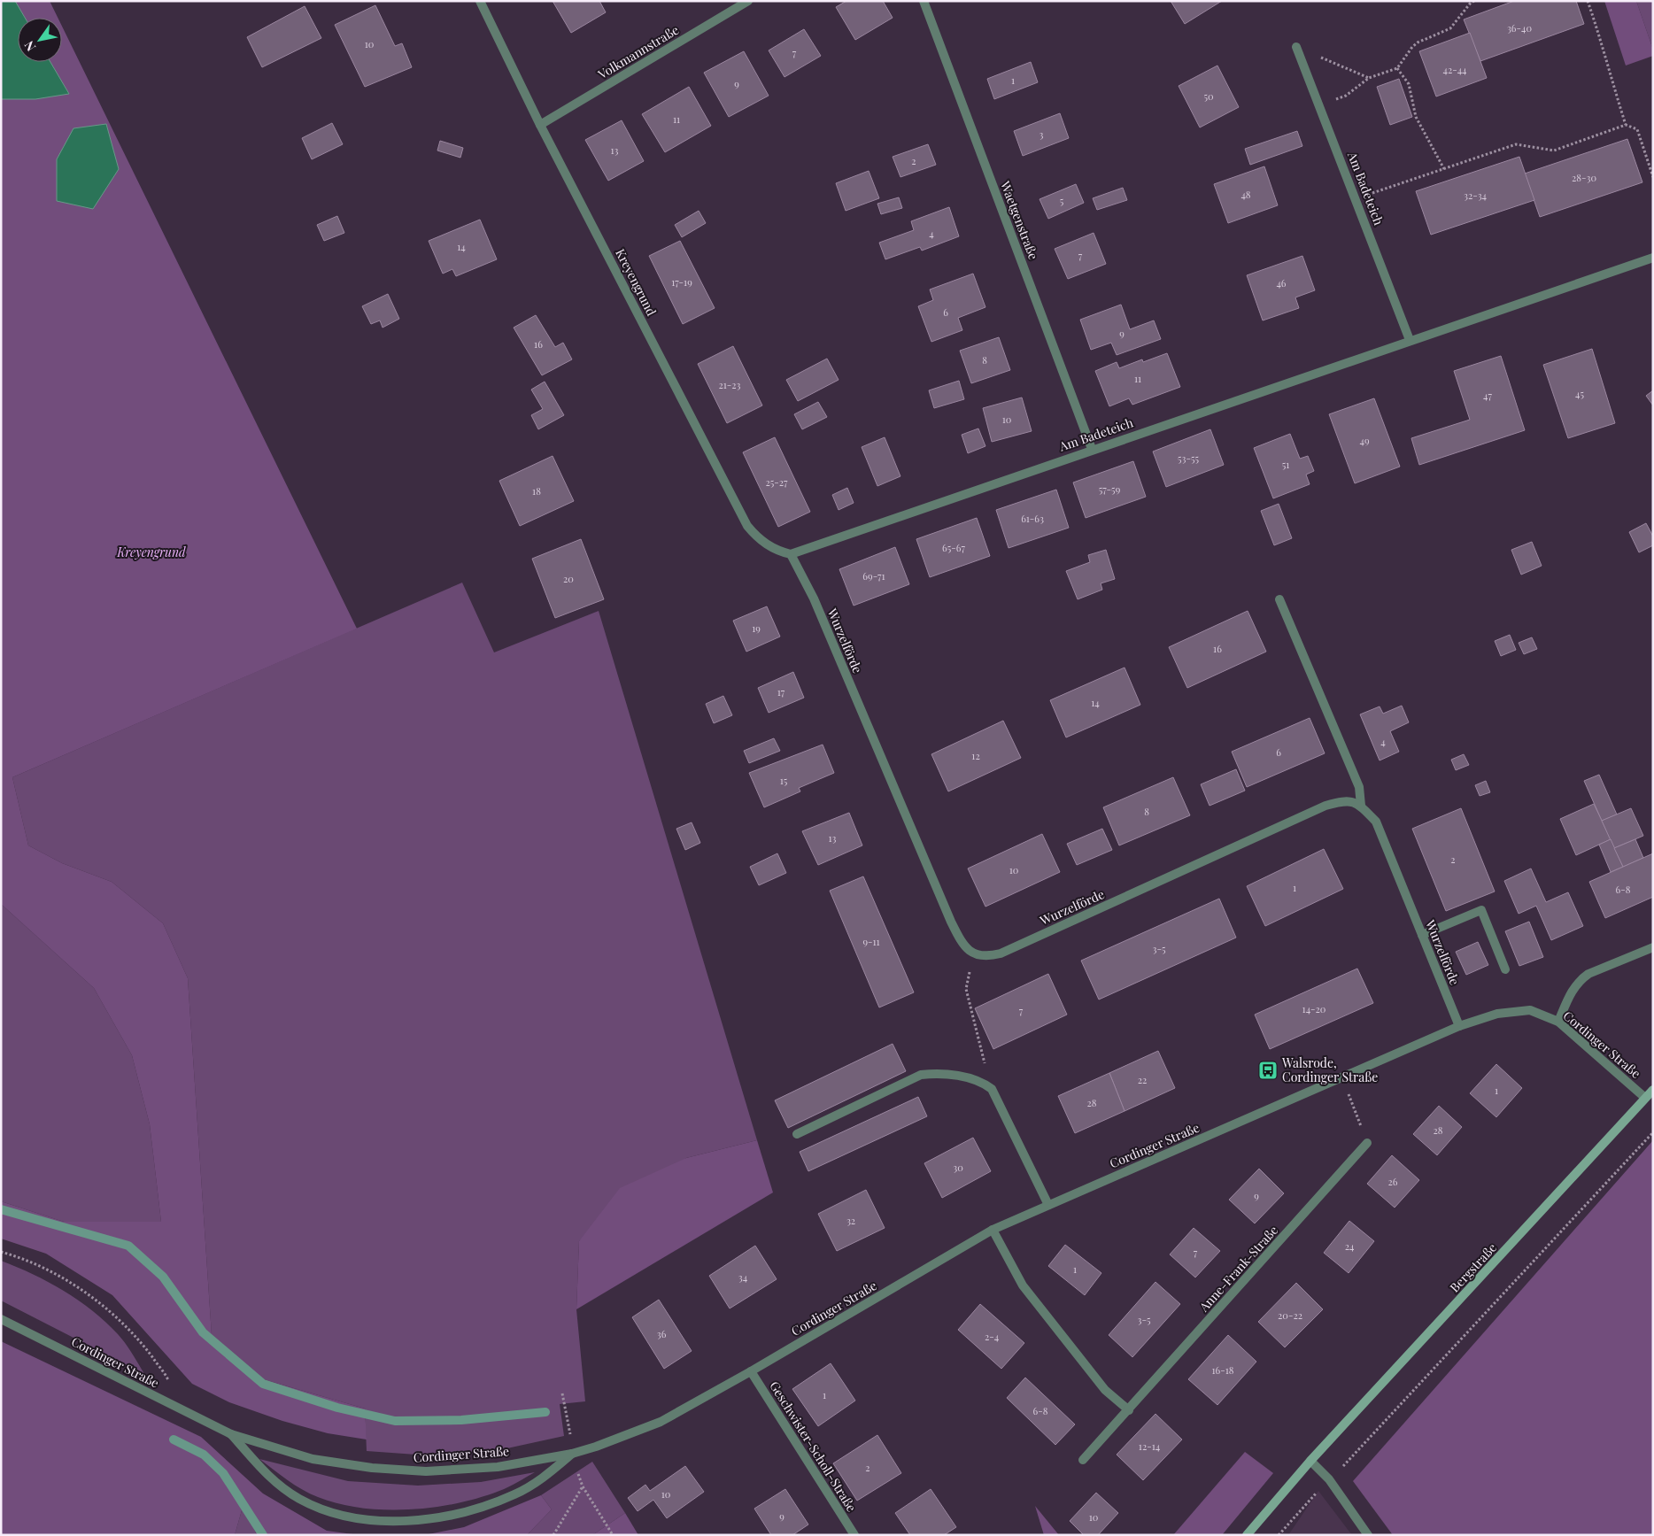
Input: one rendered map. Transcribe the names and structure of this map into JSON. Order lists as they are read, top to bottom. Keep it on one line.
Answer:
{"streets":{"main road":["Bergstraße"],"street":["Volkmannstraße","Am Badeteich","Waetgenstraße","Kreyengrund","Wurzelförde","Cordinger Straße","Anne-Frank-Straße","Geschwister-Scholl-Straße"]},"crossings":[["Volkmannstraße","Kreyengrund"],["Am Badeteich","Waetgenstraße"],["Am Badeteich","Kreyengrund"],["Am Badeteich","Wurzelförde"],["Kreyengrund","Wurzelförde"],["Wurzelförde","Cordinger Straße"],["Cordinger Straße","Bergstraße"],["Cordinger Straße","Geschwister-Scholl-Straße"]],"parks":["Kreyengrund"],"places":{"bus stop":["Walsrode, Cordinger Straße"]},"house_numbers":["36-40","10","7","42-44","1","9","50","11","3","13","2","28-30","48","32-34","5","4","14","7","17-19","46","6","9","16","8","11","21-23","45","47","10","49","53-55","51","25-27","57-59","18","61-63","65-67","69-71","20","19","16","17","14","4","6","12","15","8","13","2","10","1","6-8","9-11","3-5","14-20","7","22","1","28","28","30","26","9","32","24","7","1","34","20-22","3-5","36","2-4","16-18","1","6-8","12-14","2","10","9","10"],"north":"bottom left"}
